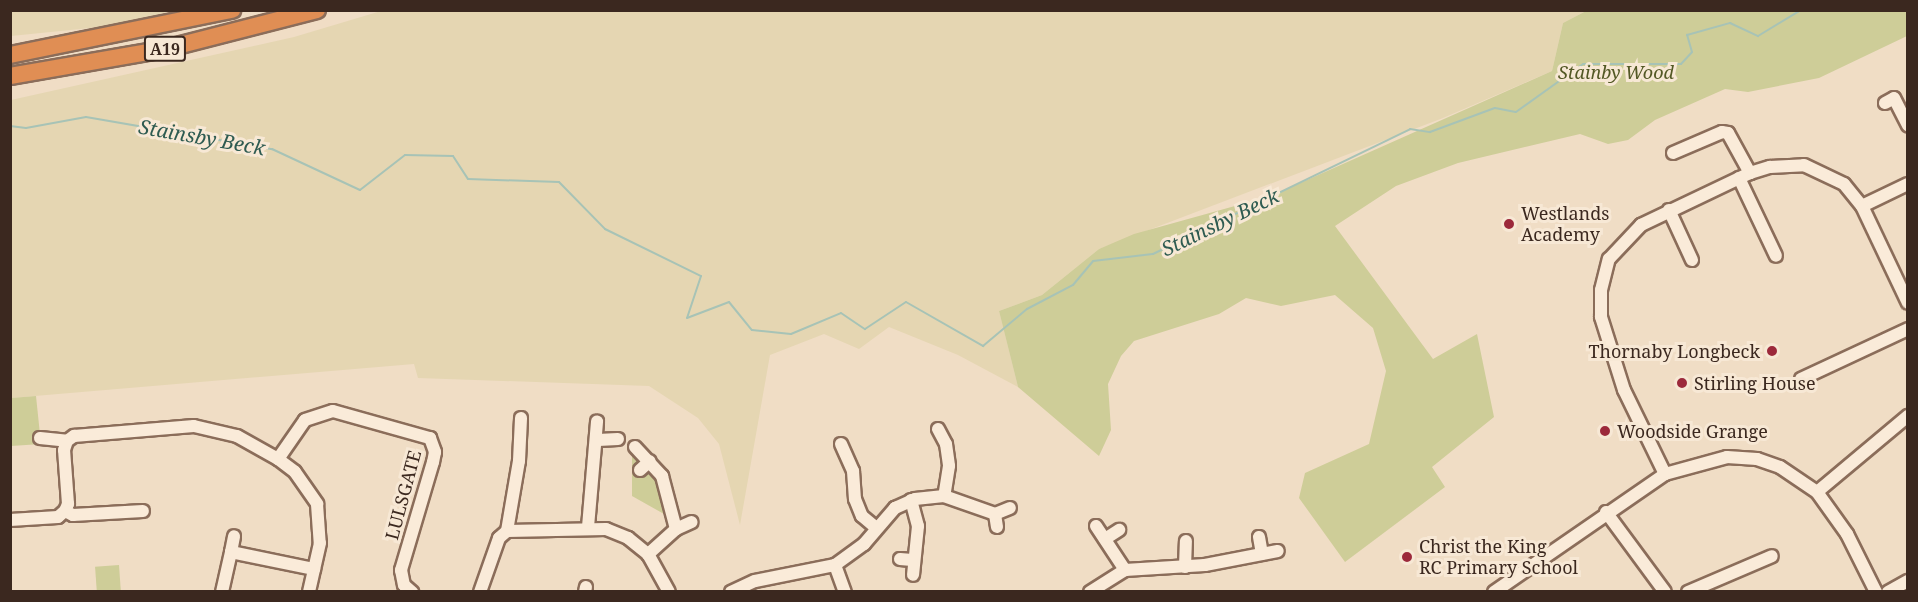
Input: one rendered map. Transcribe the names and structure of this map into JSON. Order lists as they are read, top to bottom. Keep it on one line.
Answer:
{"streets":{"highway":["A19"],"street":["LULSGATE"]},"water":["Stainsby Beck"],"parks":["Stainby Wood"],"places":["Westlands Academy","Thornaby Longbeck","Stirling House","Woodside Grange","Christ the King RC Primary School"]}
